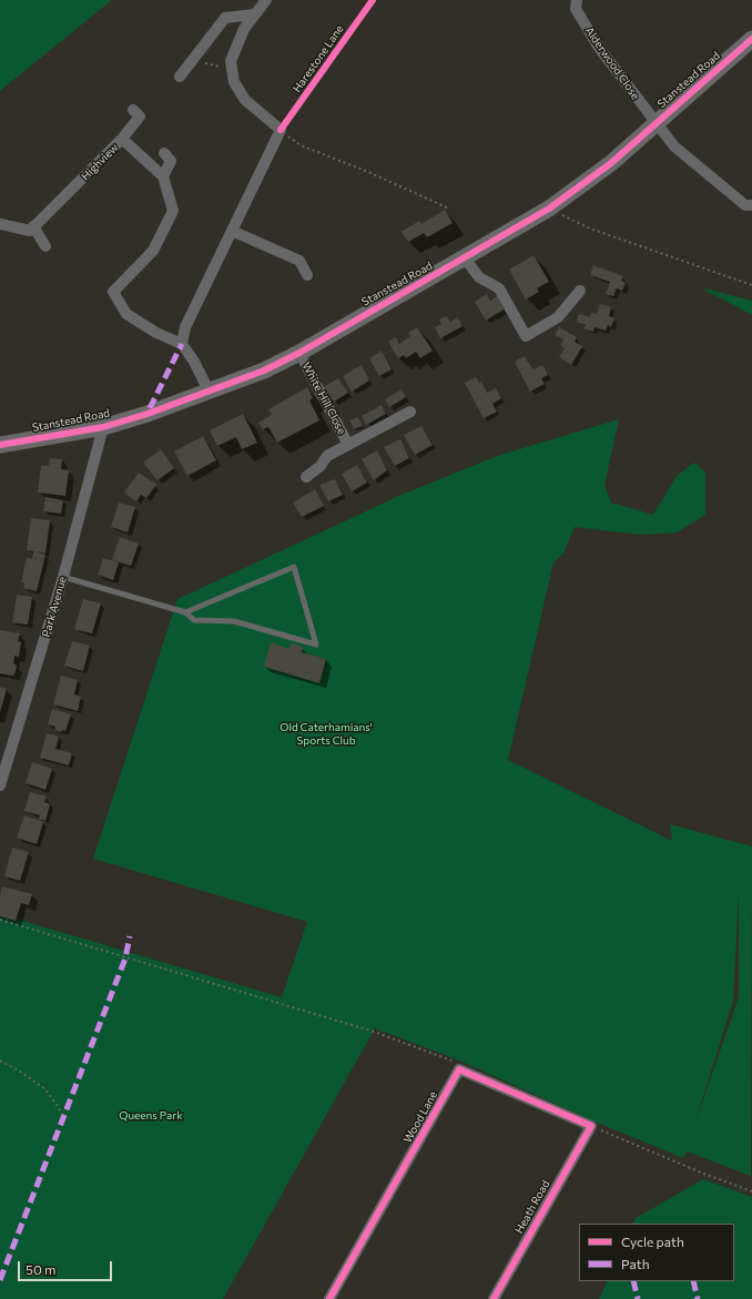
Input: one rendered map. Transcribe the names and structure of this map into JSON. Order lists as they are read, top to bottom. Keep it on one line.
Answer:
{"streets":{"street":["Harestone Lane","Alderwood Close","Stanstead Road","Highview","White Hill Close","Park Avenue","Wood Lane","Heath Road"]},"crossings":[["Alderwood Close","Stanstead Road"],["Stanstead Road","White Hill Close"],["Stanstead Road","Park Avenue"]],"parks":["Old Caterhamians' Sports Club","Queens Park"],"legend":["Cycle path","Path"],"scale_bar":"50 m"}
